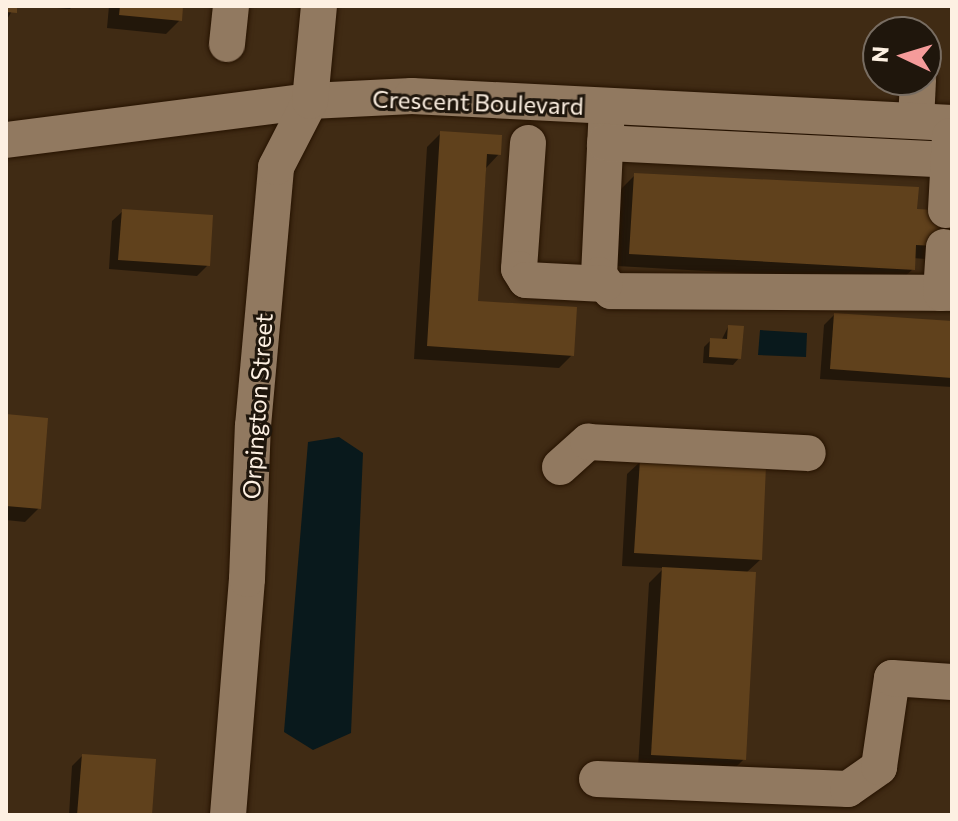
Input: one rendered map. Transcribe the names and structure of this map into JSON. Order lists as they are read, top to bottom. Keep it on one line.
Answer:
{"streets":{"street":["Crescent Boulevard","Orpington Street"]},"crossings":[["Crescent Boulevard","Orpington Street"]],"north":"left"}
